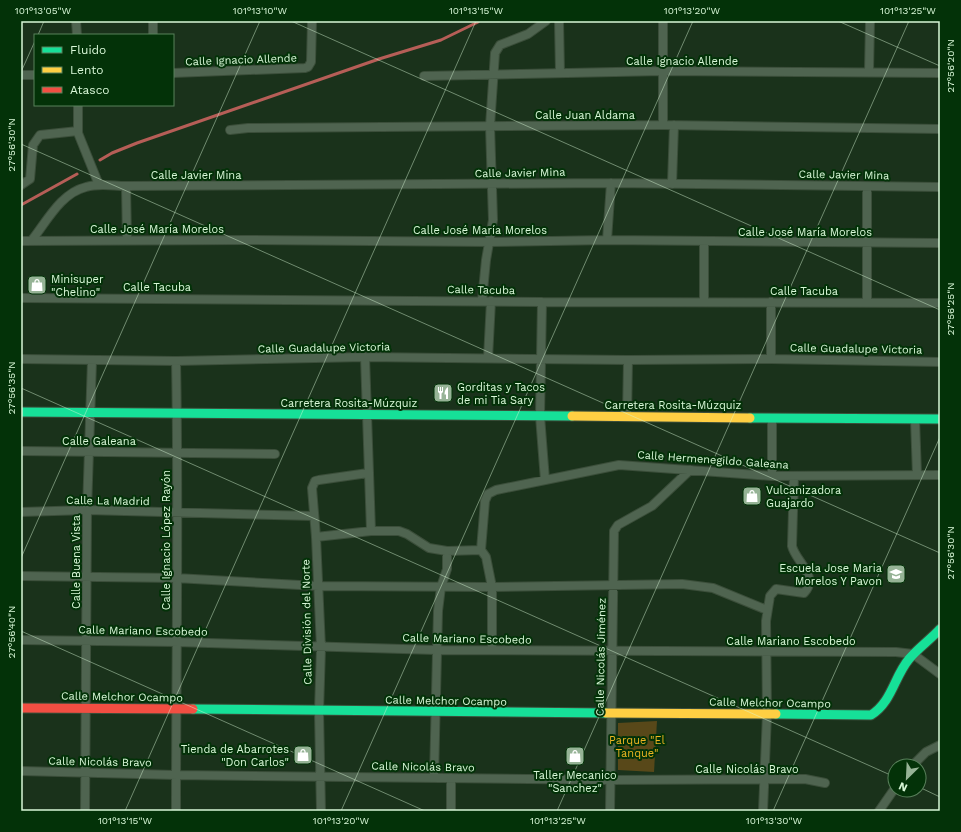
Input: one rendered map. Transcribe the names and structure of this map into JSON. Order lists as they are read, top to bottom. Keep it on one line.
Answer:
{"streets":{"street":["Calle Ignacio Allende","Calle Juan Aldama","Calle Javier Mina","Calle José María Morelos","Calle Tacuba","Calle Guadalupe Victoria","Carretera Rosita-Múzquiz","Calle Galeana","Calle Hermenegildo Galeana","Calle La Madrid","Calle Ignacio López Rayón","Calle Buena Vista","Calle División del Norte","Calle Mariano Escobedo","Calle Nicolás Jiménez","Calle Melchor Ocampo","Calle Nicolás Bravo"]},"crossings":[["Calle Javier Mina","Calle José María Morelos"],["Calle Guadalupe Victoria","Calle Ignacio López Rayón"],["Calle Guadalupe Victoria","Calle Buena Vista"],["Carretera Rosita-Múzquiz","Calle Ignacio López Rayón"],["Carretera Rosita-Múzquiz","Calle Buena Vista"],["Calle Galeana","Calle Ignacio López Rayón"],["Calle Galeana","Calle Buena Vista"],["Calle Hermenegildo Galeana","Calle Nicolás Jiménez"],["Calle La Madrid","Calle Ignacio López Rayón"],["Calle La Madrid","Calle Buena Vista"],["Calle La Madrid","Calle División del Norte"],["Calle Ignacio López Rayón","Calle Mariano Escobedo"],["Calle Ignacio López Rayón","Calle Melchor Ocampo"],["Calle Ignacio López Rayón","Calle Nicolás Bravo"],["Calle Buena Vista","Calle Mariano Escobedo"],["Calle Buena Vista","Calle Melchor Ocampo"],["Calle Buena Vista","Calle Nicolás Bravo"],["Calle División del Norte","Calle Mariano Escobedo"],["Calle División del Norte","Calle Melchor Ocampo"],["Calle División del Norte","Calle Nicolás Bravo"],["Calle Mariano Escobedo","Calle Nicolás Jiménez"],["Calle Mariano Escobedo","Calle Melchor Ocampo"],["Calle Nicolás Jiménez","Calle Melchor Ocampo"],["Calle Nicolás Jiménez","Calle Nicolás Bravo"]],"parks":["Parque \"El Tanque\""],"places":{"shop":["Minisuper \"Chelino\"","Vulcanizadora Guajardo","Tienda de Abarrotes \"Don Carlos\"","Taller Mecanico \"Sanchez\""],"restaurant":["Gorditas y Tacos de mi Tia Sary"],"school or university":["Escuela Jose Maria Morelos Y Pavon"]},"legend":["Fluido","Lento","Atasco"],"north":"bottom left","coordinates":["101°13'05\"W","101°13'10\"W","101°13'15\"W","101°13'20\"W","101°13'25\"W","27°56'20\"N","27°56'30\"N","27°56'25\"N","27°56'35\"N","27°56'40\"N","101°13'30\"W"]}
